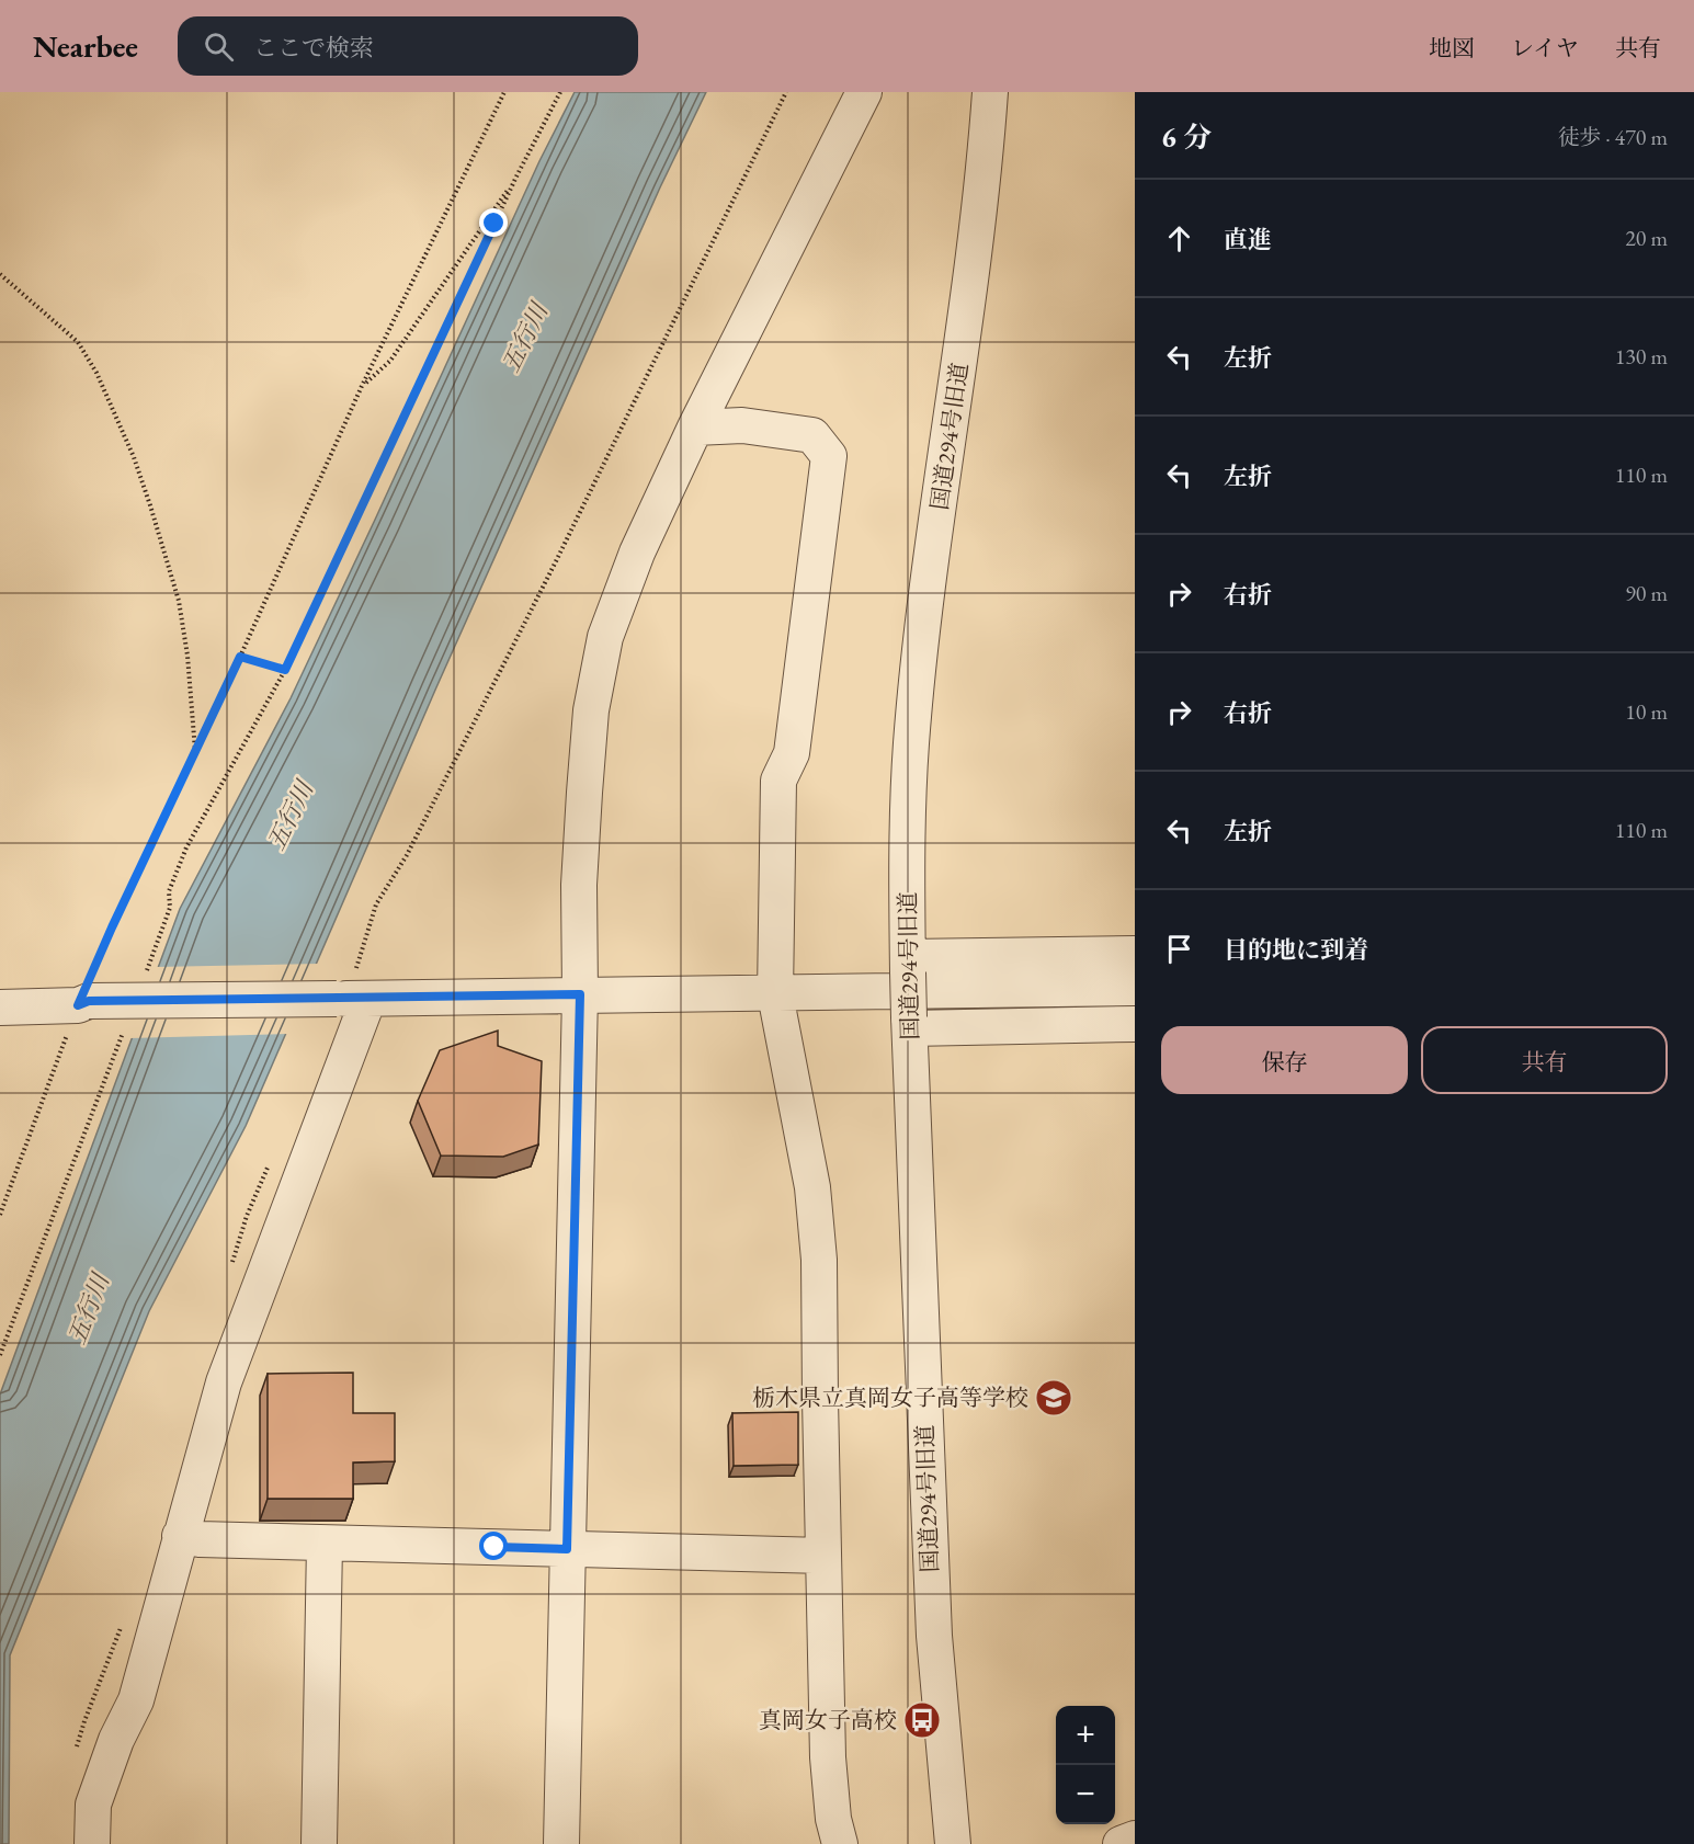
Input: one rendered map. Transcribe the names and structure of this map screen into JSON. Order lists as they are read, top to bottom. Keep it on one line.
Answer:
{"streets":{"street":["国道294号旧道"]},"water":["五行川"],"places":{"school or university":["栃木県立真岡女子高等学校"],"bus stop":["真岡女子高校"]},"page":{"header":"Nearbee","search":"ここで検索","nav":["地図","レイヤ","共有"],"heading":["6 分","徒歩 · 470 m"],"list":[["直進","20 m"],["左折","130 m"],["左折","110 m"],["右折","90 m"],["右折","10 m"],["左折","110 m"],"目的地に到着"],"buttons":["保存","共有"],"map_buttons":["+","−"]}}
